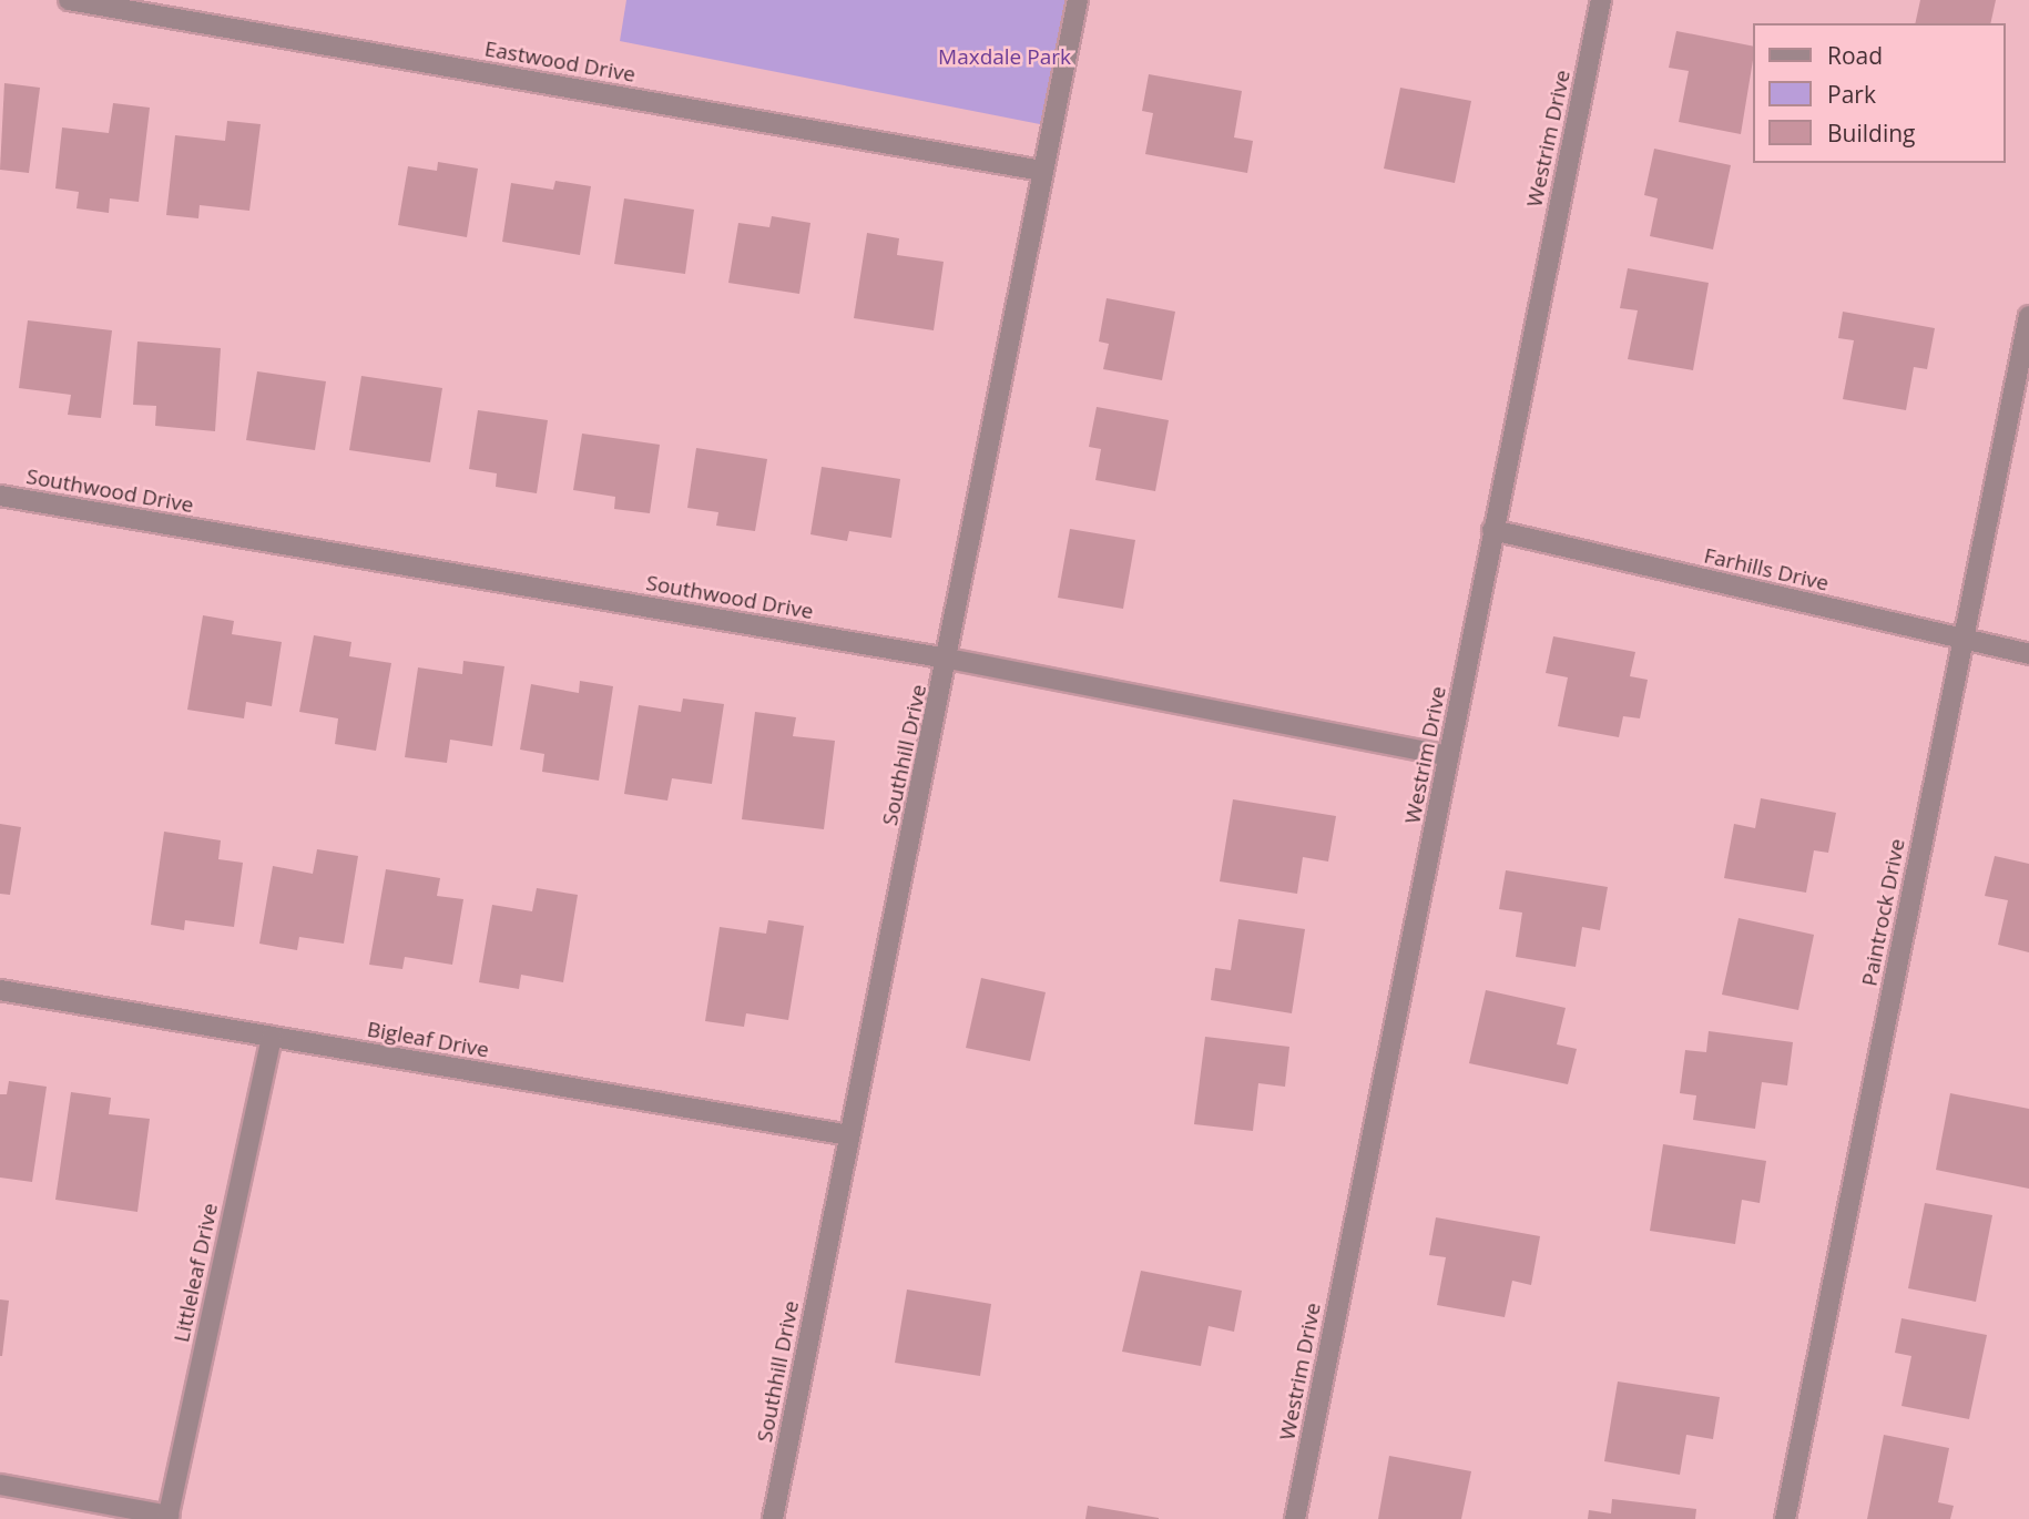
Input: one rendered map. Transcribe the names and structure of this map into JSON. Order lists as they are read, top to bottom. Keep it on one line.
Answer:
{"streets":{"street":["Eastwood Drive","Westrim Drive","Southwood Drive","Farhills Drive","Southhill Drive","Paintrock Drive","Bigleaf Drive","Littleleaf Drive"]},"crossings":[["Eastwood Drive","Southhill Drive"],["Westrim Drive","Southwood Drive"],["Westrim Drive","Farhills Drive"],["Southwood Drive","Southhill Drive"],["Farhills Drive","Paintrock Drive"],["Southhill Drive","Bigleaf Drive"],["Bigleaf Drive","Littleleaf Drive"]],"parks":["Maxdale Park"],"legend":["Road","Park","Building"]}
